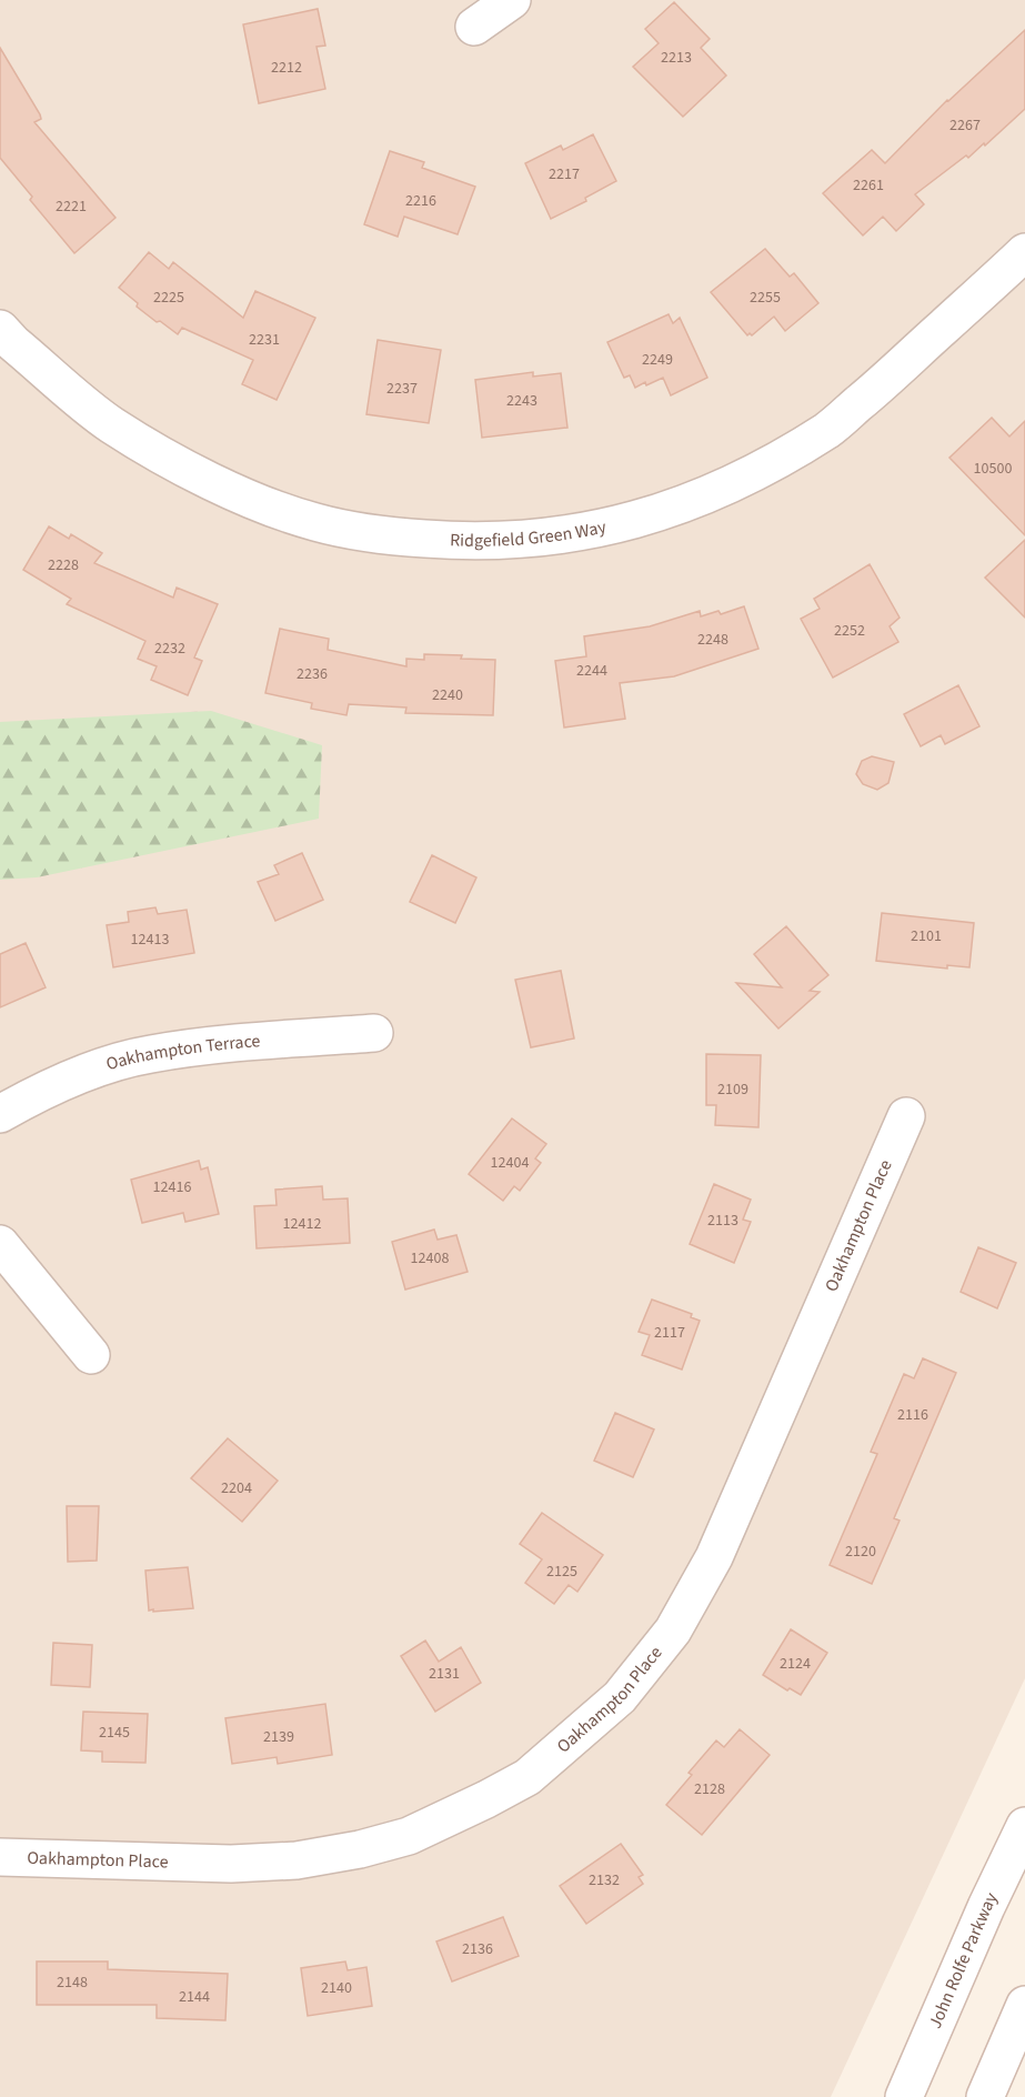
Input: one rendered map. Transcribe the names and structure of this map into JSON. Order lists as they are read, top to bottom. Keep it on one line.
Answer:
{"streets":{"street":["Ridgefield Green Way","Oakhampton Terrace","Oakhampton Place","John Rolfe Parkway"]},"house_numbers":["2213","2212","2267","2217","2261","2216","2221","2225","2255","2231","2249","2237","2243","10500","2228","2252","2248","2232","2244","2236","2240","2101","12413","2109","12404","12416","2113","12412","12408","2117","2116","2204","2120","2125","2124","2131","2145","2139","2128","2132","2136","2148","2140","2144"]}
